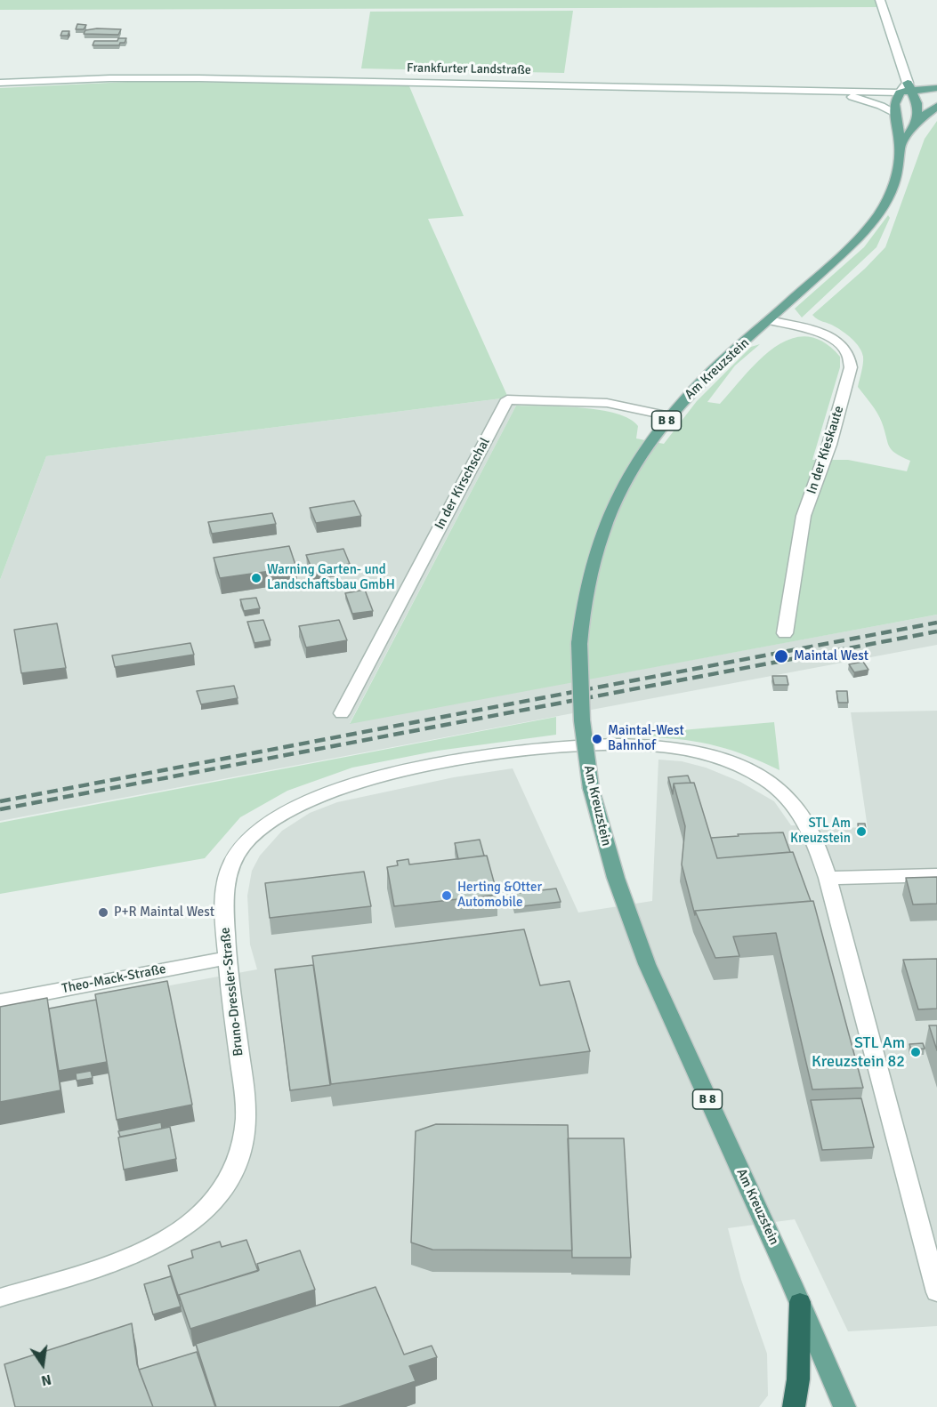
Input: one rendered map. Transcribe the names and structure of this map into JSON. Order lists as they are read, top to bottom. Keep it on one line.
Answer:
{"streets":{"main road":["Frankfurter Landstraße","Am Kreuzstein","B 8"],"street":["In der Kieskaute","In der Kirschschal","Theo-Mack-Straße","Bruno-Dressler-Straße"]},"crossings":[["Frankfurter Landstraße","B 8"],["Am Kreuzstein","B 8"],["Am Kreuzstein","In der Kieskaute"],["Am Kreuzstein","In der Kirschschal"],["Theo-Mack-Straße","Bruno-Dressler-Straße"]],"places":["Warning Garten- und Landschaftsbau GmbH","Maintal West","Maintal-West Bahnhof","STL Am Kreuzstein","Herting &Otter Automobile","P+R Maintal West","STL Am Kreuzstein 82"],"north":"bottom"}
